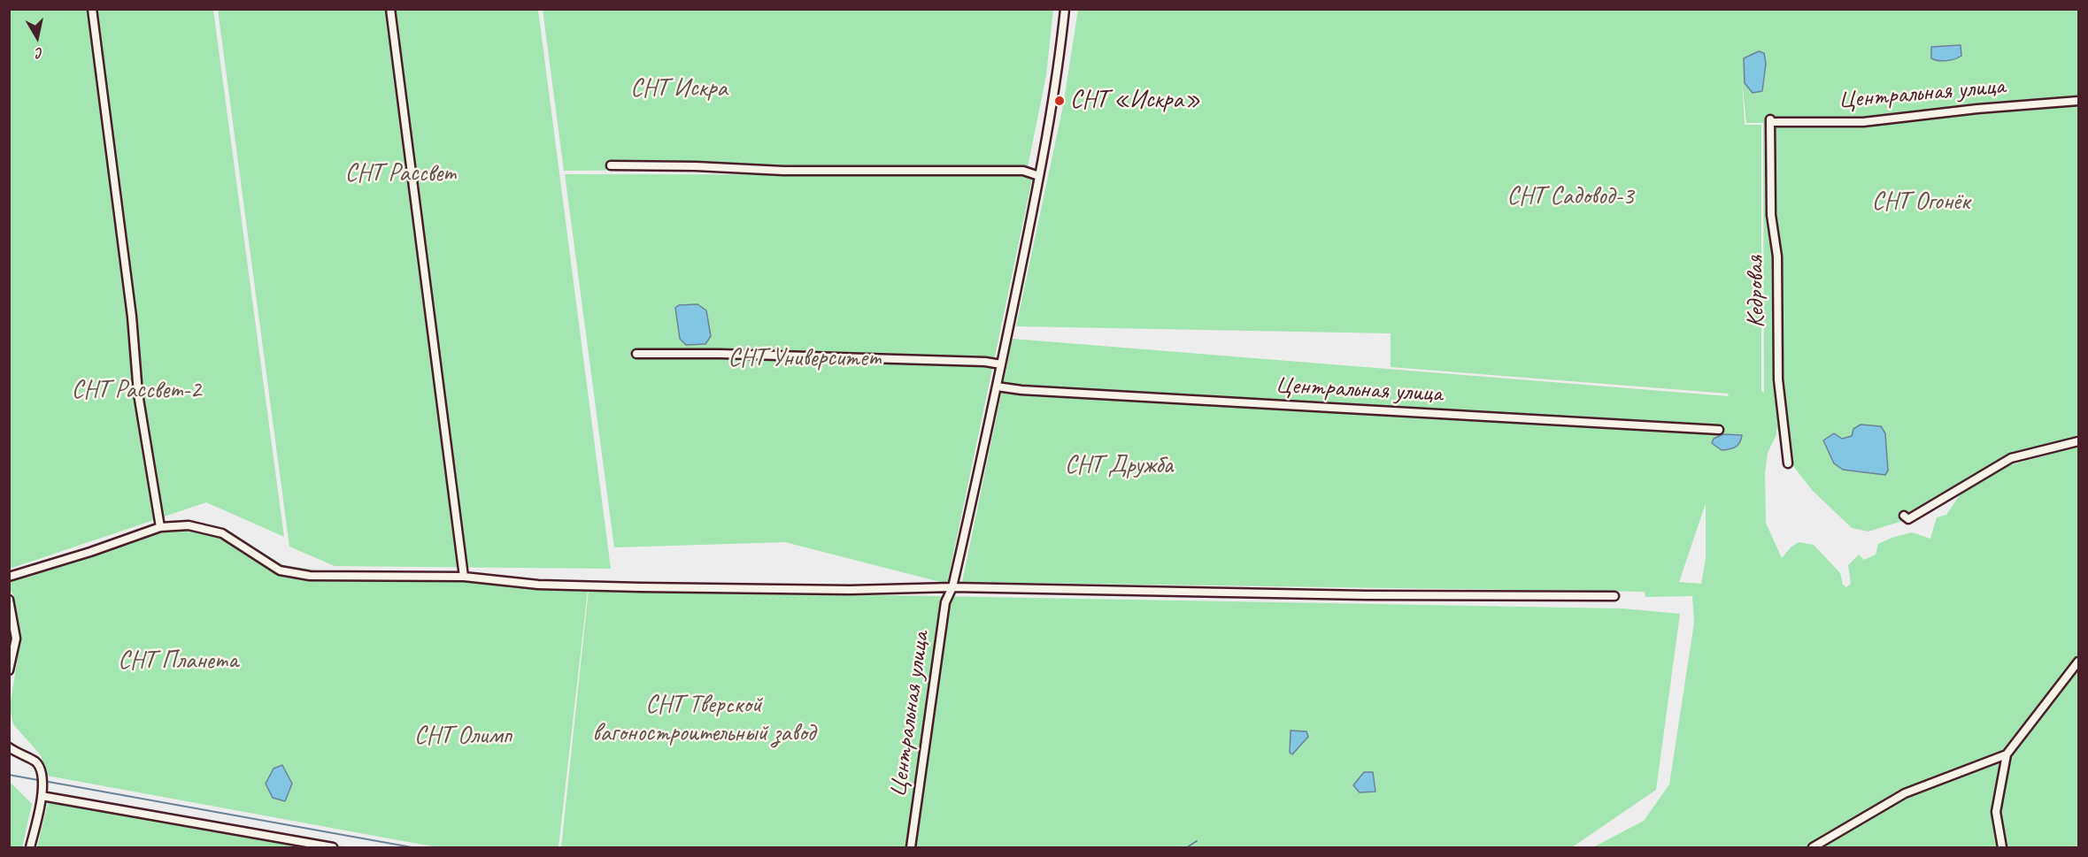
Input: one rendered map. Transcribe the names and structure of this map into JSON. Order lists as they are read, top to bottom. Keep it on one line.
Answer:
{"streets":{"street":["Центральная улица","Кедровая"]},"crossings":[["Центральная улица","Кедровая"]],"parks":["СНТ Искра","СНТ Рассвет","СНТ Садовод-3","СНТ Огонёк","СНТ Университет","СНТ Рассвет-2","СНТ Дружба","СНТ Планета","СНТ Тверской вагоностроительный завод","СНТ Олимп"],"places":["СНТ «Искра»"],"north":"bottom"}
